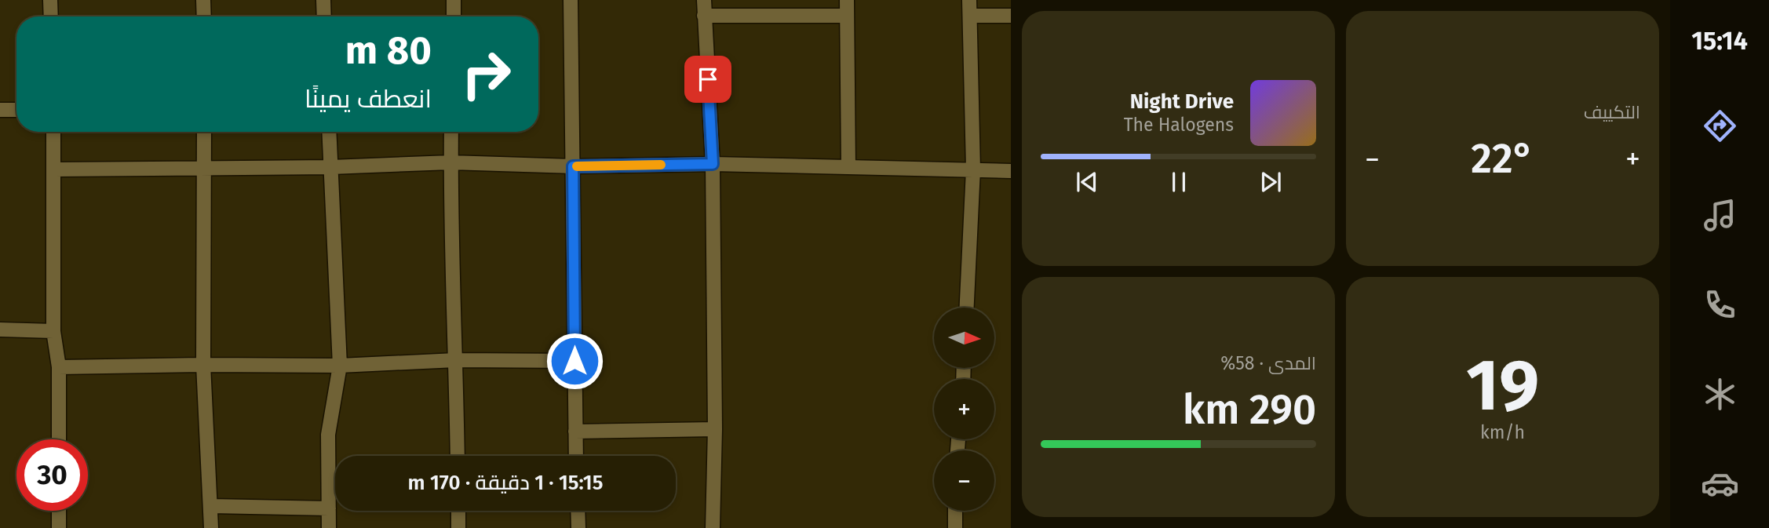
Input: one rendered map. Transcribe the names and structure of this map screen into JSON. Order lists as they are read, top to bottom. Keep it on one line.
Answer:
{"north":"right","page":{"tabs":"15:14","tile":["التكييف",["19","km/h"],["المدى · 58%","290 km"]],"turn":["80 m","انعطف يمينًا"],"song":["Night Drive","The Halogens"],"heat":["−","22°","+"],"map_buttons":["+","−"],"limit":"30","trip":"15:15 · 1 دقيقة · 170 m"}}
